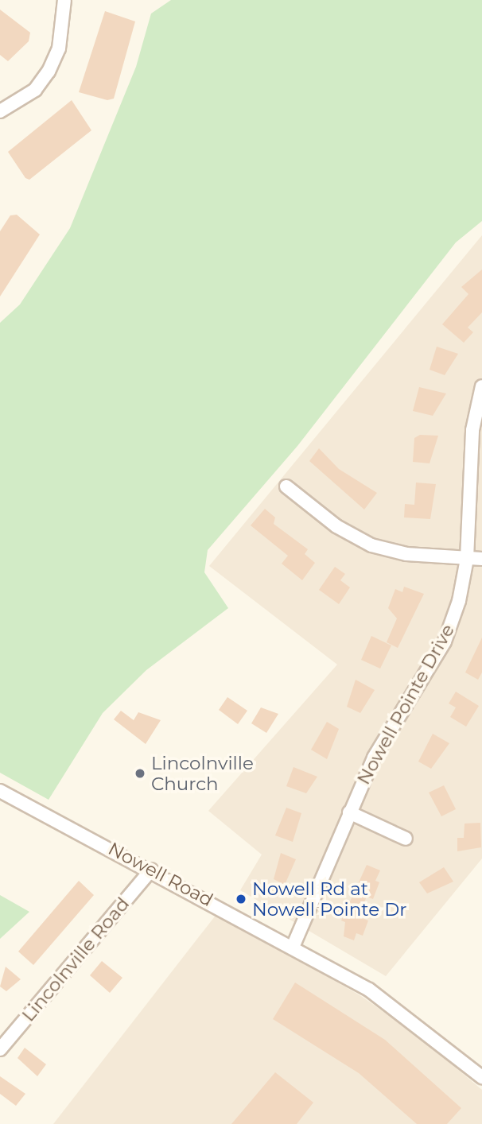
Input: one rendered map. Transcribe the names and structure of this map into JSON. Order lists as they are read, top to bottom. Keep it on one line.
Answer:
{"streets":{"street":["Nowell Pointe Drive","Nowell Road","Lincolnville Road"]},"crossings":[["Nowell Pointe Drive","Nowell Road"],["Nowell Road","Lincolnville Road"]],"places":["Lincolnville Church","Nowell Rd at Nowell Pointe Dr"]}
